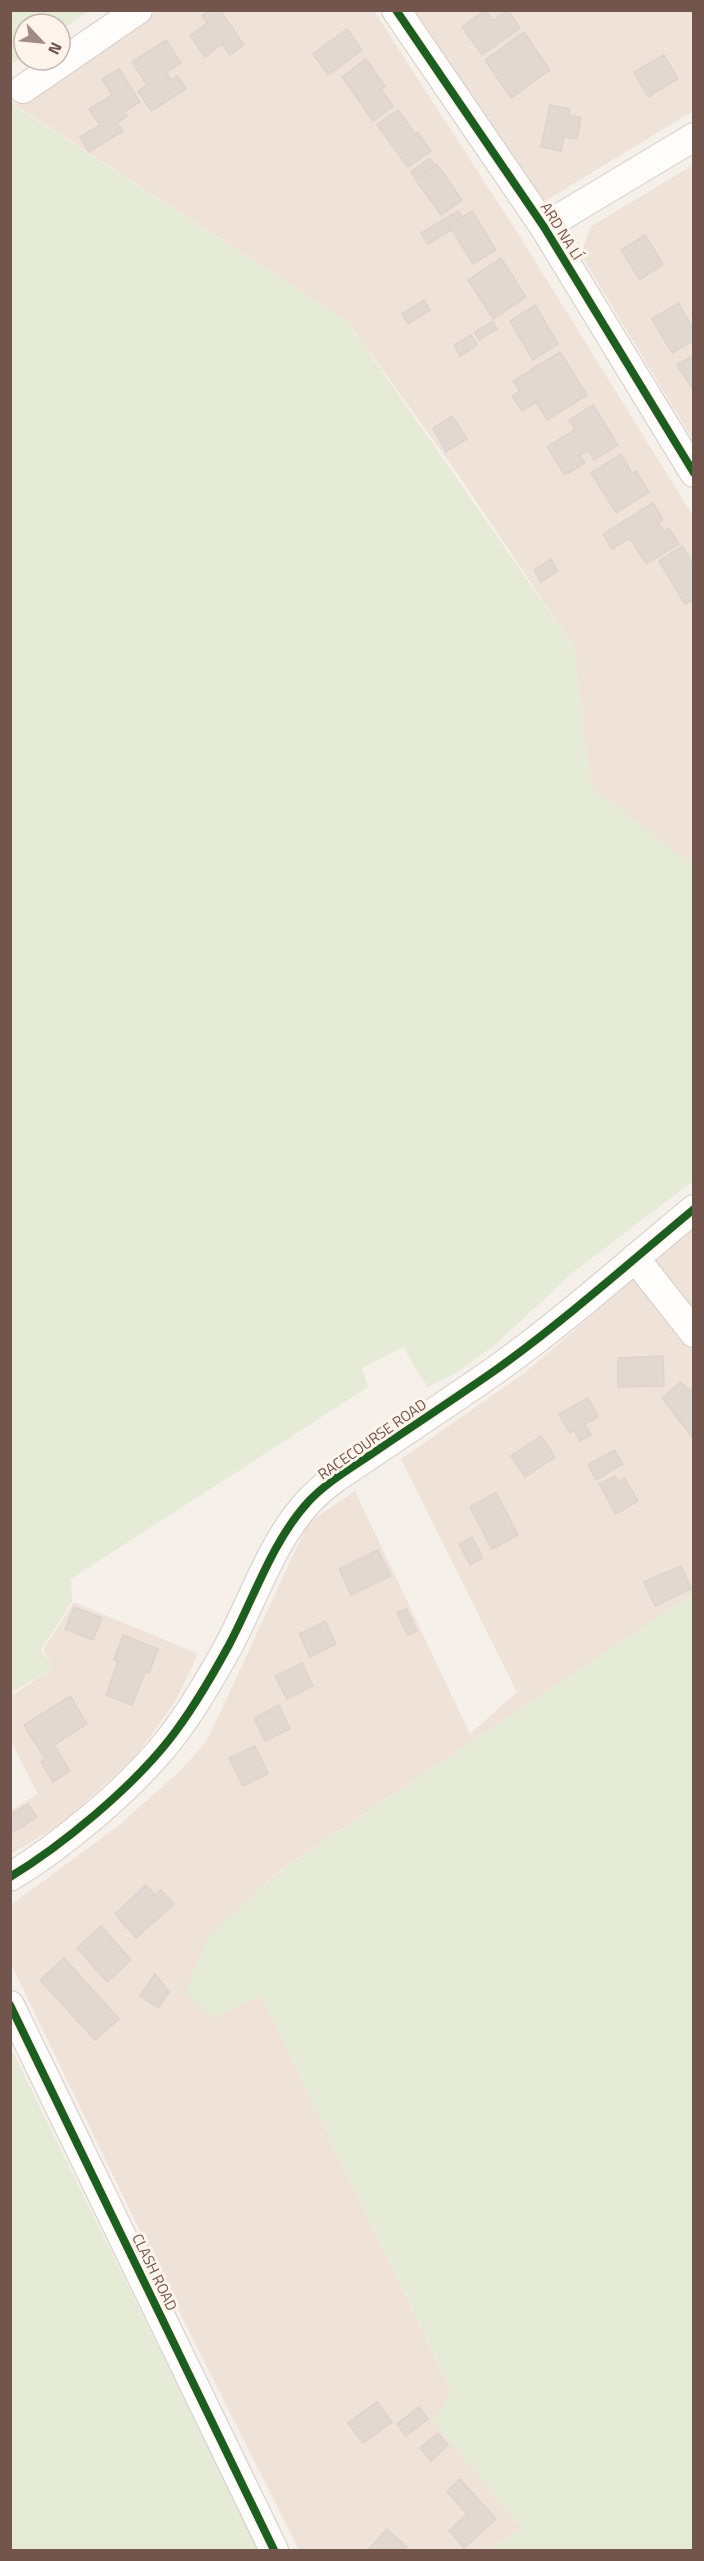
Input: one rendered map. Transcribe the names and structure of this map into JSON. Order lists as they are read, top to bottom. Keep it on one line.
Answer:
{"streets":{"street":["ARD NA LÍ","RACECOURSE ROAD","CLASH ROAD"]},"north":"bottom right"}
